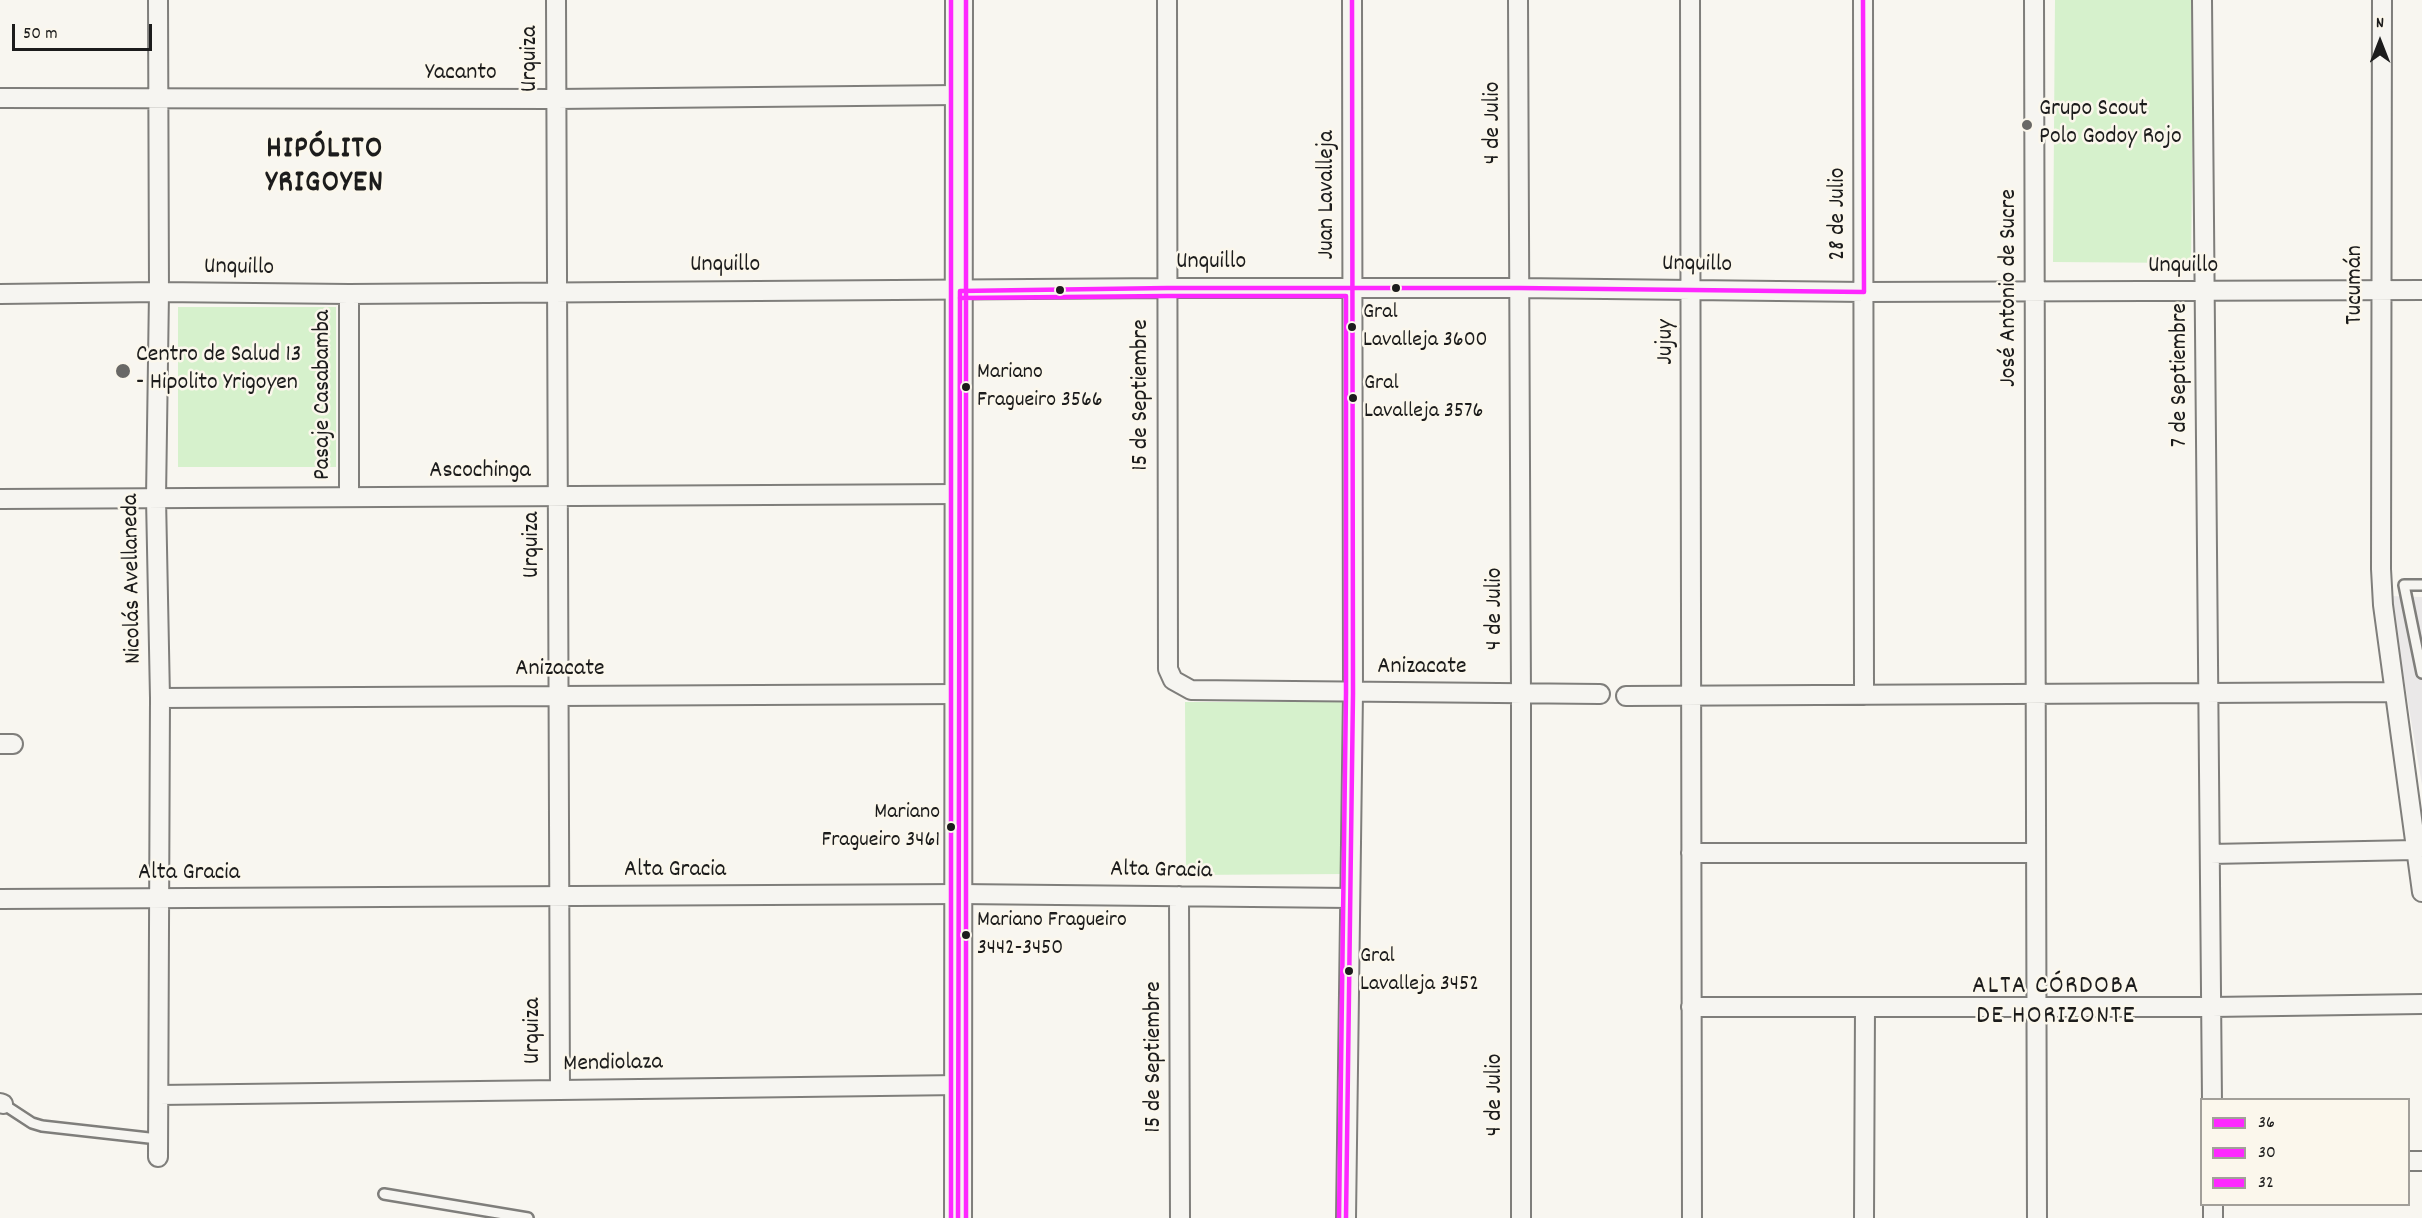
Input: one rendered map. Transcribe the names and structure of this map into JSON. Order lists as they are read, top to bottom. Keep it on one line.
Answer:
{"streets":{"street":["Urquiza","Yacanto","4 de Julio","Juan Lavalleja","28 de Julio","Unquillo","Tucumán","José Antonio de Sucre","Jujuy","7 de Septiembre","Pasaje Casabamba","15 de Septiembre","Ascochinga","Nicolás Avellaneda","Anizacate","Alta Gracia","Mendiolaza"]},"crossings":[["Urquiza","Yacanto"],["Urquiza","Unquillo"],["Urquiza","Ascochinga"],["Urquiza","Anizacate"],["Urquiza","Alta Gracia"],["Urquiza","Mendiolaza"],["Yacanto","Nicolás Avellaneda"],["4 de Julio","Unquillo"],["4 de Julio","Anizacate"],["Juan Lavalleja","Unquillo"],["Juan Lavalleja","Anizacate"],["Juan Lavalleja","Alta Gracia"],["28 de Julio","Unquillo"],["Unquillo","Tucumán"],["Unquillo","José Antonio de Sucre"],["Unquillo","Jujuy"],["Unquillo","7 de Septiembre"],["Unquillo","Pasaje Casabamba"],["Unquillo","15 de Septiembre"],["Unquillo","Nicolás Avellaneda"],["Pasaje Casabamba","Ascochinga"],["15 de Septiembre","Anizacate"],["15 de Septiembre","Alta Gracia"],["Ascochinga","Nicolás Avellaneda"],["Nicolás Avellaneda","Anizacate"],["Nicolás Avellaneda","Alta Gracia"],["Nicolás Avellaneda","Mendiolaza"]],"districts":["HIPÓLITO YRIGOYEN","ALTA CÓRDOBA DE HORIZONTE"],"places":["Grupo Scout Polo Godoy Rojo","Gral Lavalleja 3600","Centro de Salud 13 - Hipolito Yrigoyen","Mariano Fragueiro 3566","Gral Lavalleja 3576","Mariano Fragueiro 3461","Mariano Fragueiro 3442-3450","Gral Lavalleja 3452"],"lines":["transit line 36","transit line 30","transit line 32"],"legend":["36","30","32"],"scale_bar":"50 m","north":"top"}
